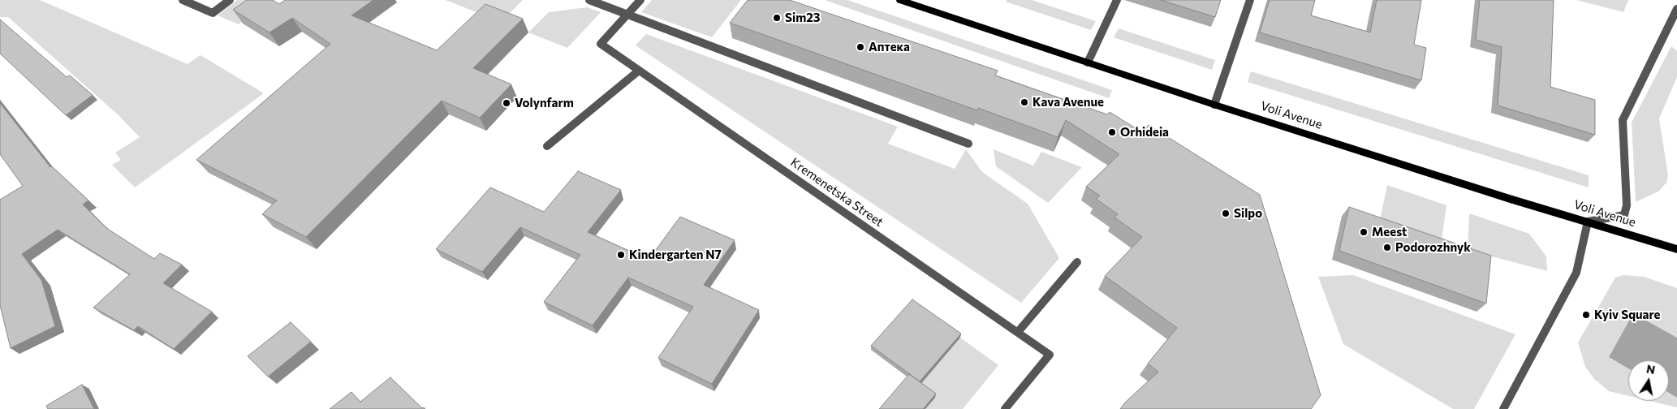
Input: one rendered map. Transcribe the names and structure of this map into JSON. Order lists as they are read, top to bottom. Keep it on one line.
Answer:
{"streets":{"main road":["Voli Avenue"],"street":["Kremenetska Street"]},"places":["Sim23","Аптека","Kava Avenue","Volynfarm","Orhideia","Silpo","Meest","Podorozhnyk","Kindergarten N7","Kyiv Square"],"north":"top"}
